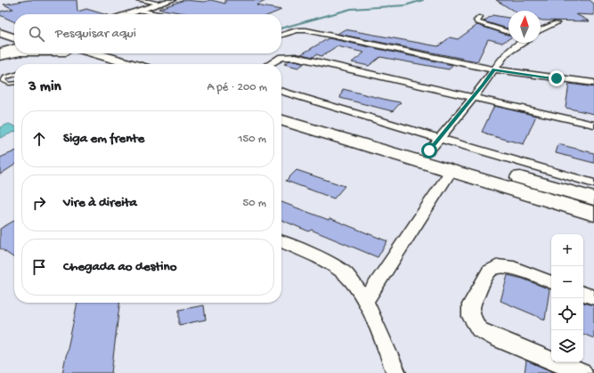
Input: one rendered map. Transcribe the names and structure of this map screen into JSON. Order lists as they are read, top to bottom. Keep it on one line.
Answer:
{"north":"top","page":{"search":"Pesquisar aqui","heading":["3 min","A pé · 200 m"],"list":[["Siga em frente","150 m"],["Vire à direita","50 m"],"Chegada ao destino"],"map_buttons":["+","−"]}}
